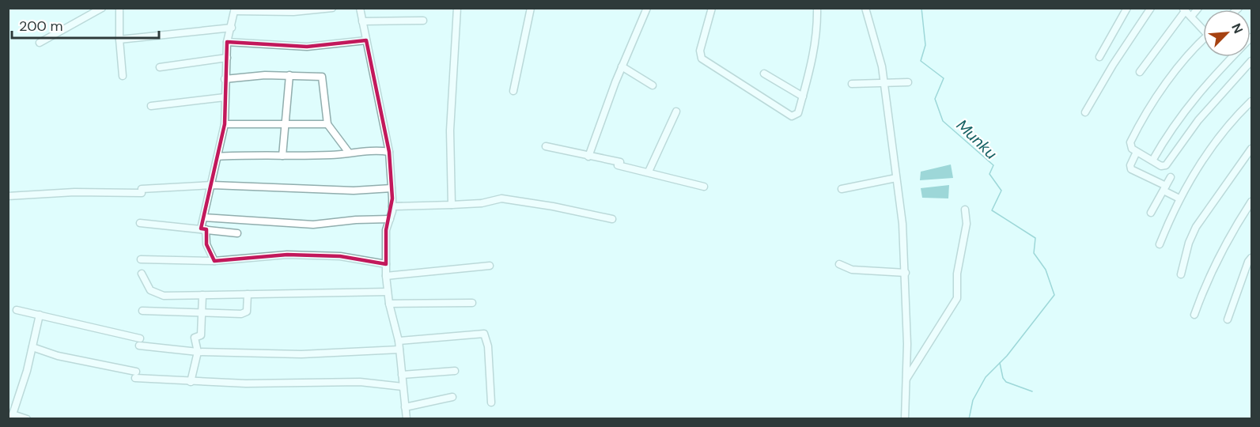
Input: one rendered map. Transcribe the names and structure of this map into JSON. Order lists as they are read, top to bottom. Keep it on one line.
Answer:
{"water":["Munku"],"scale_bar":"200 m","north":"top right"}
